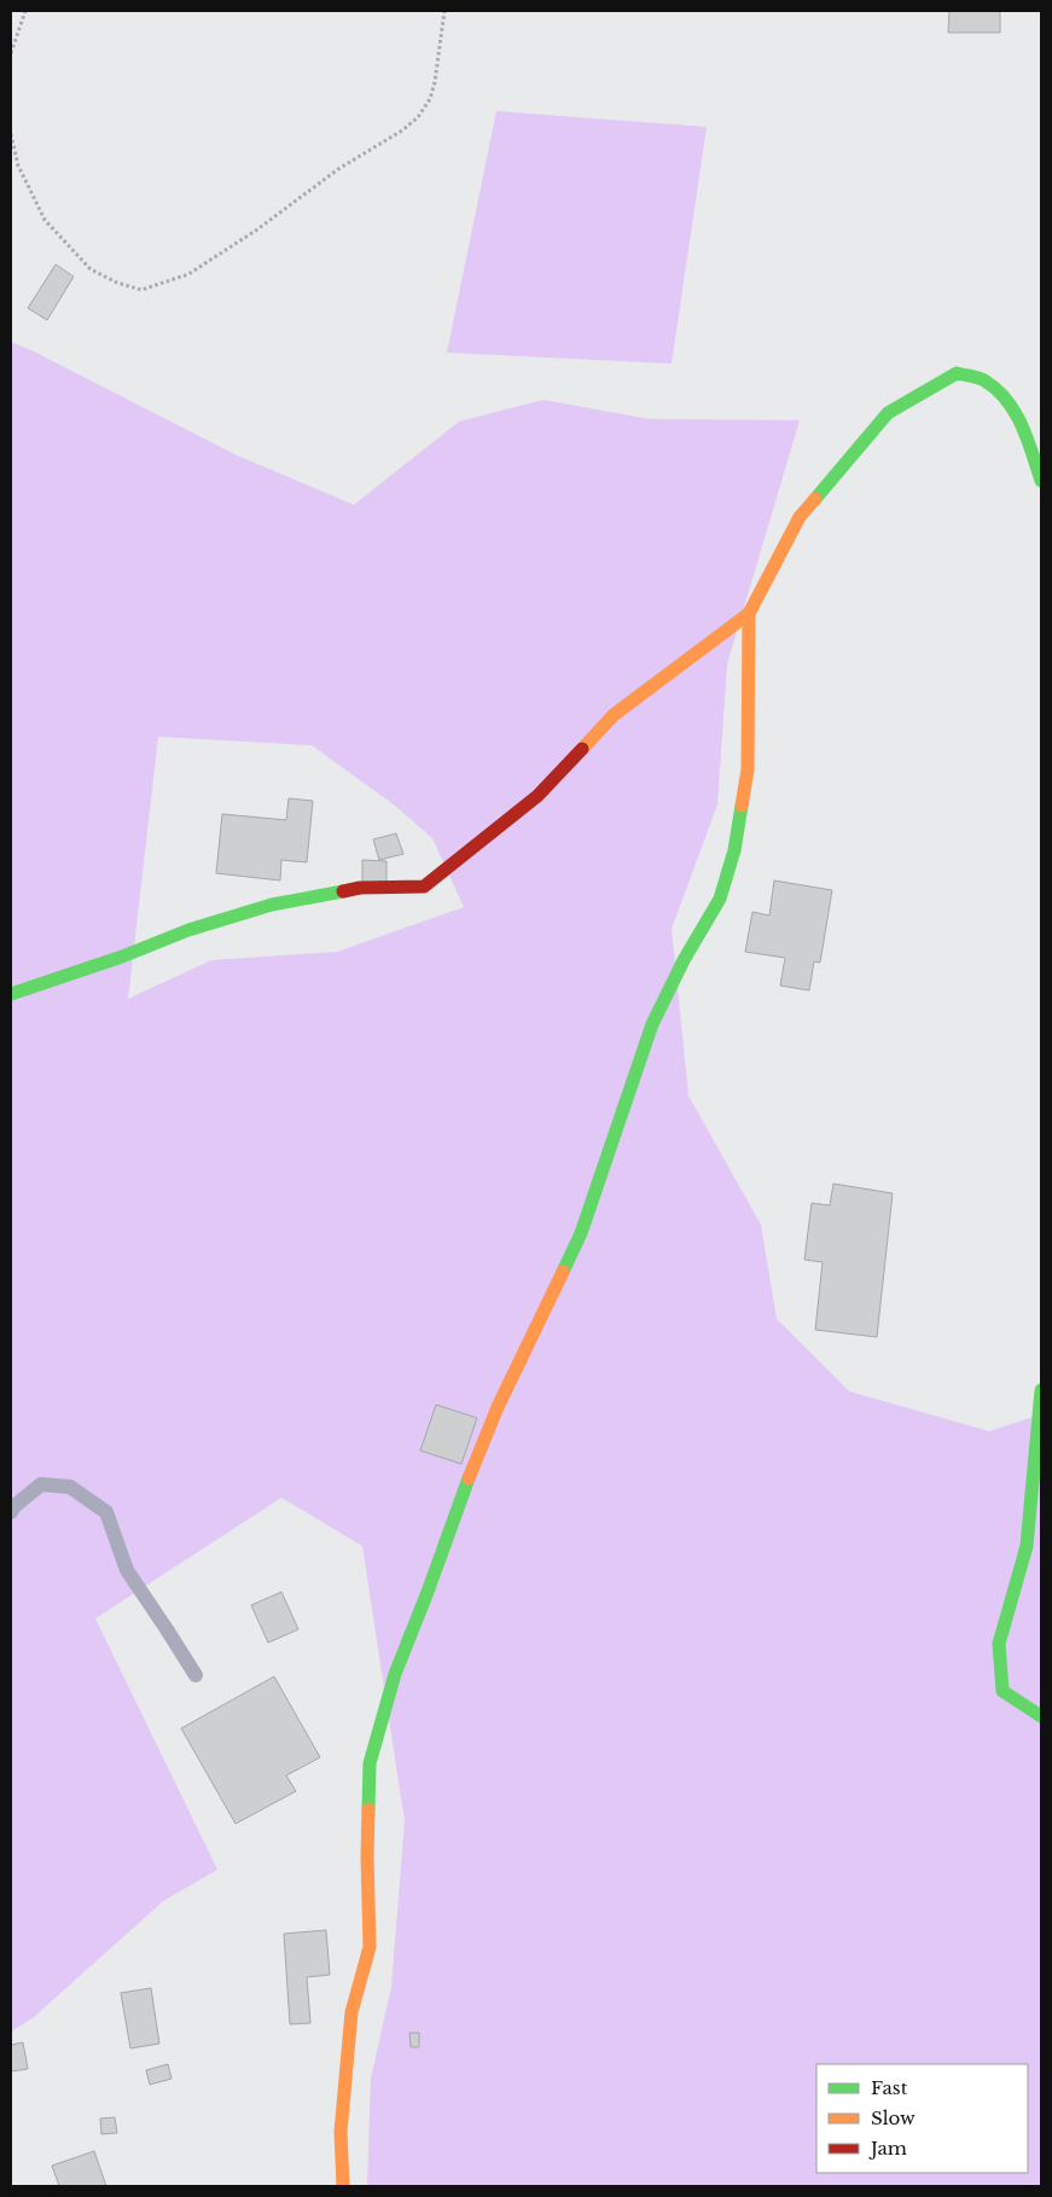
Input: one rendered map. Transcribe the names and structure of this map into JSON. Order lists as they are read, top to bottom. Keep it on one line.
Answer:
{"legend":["Fast","Slow","Jam"]}
